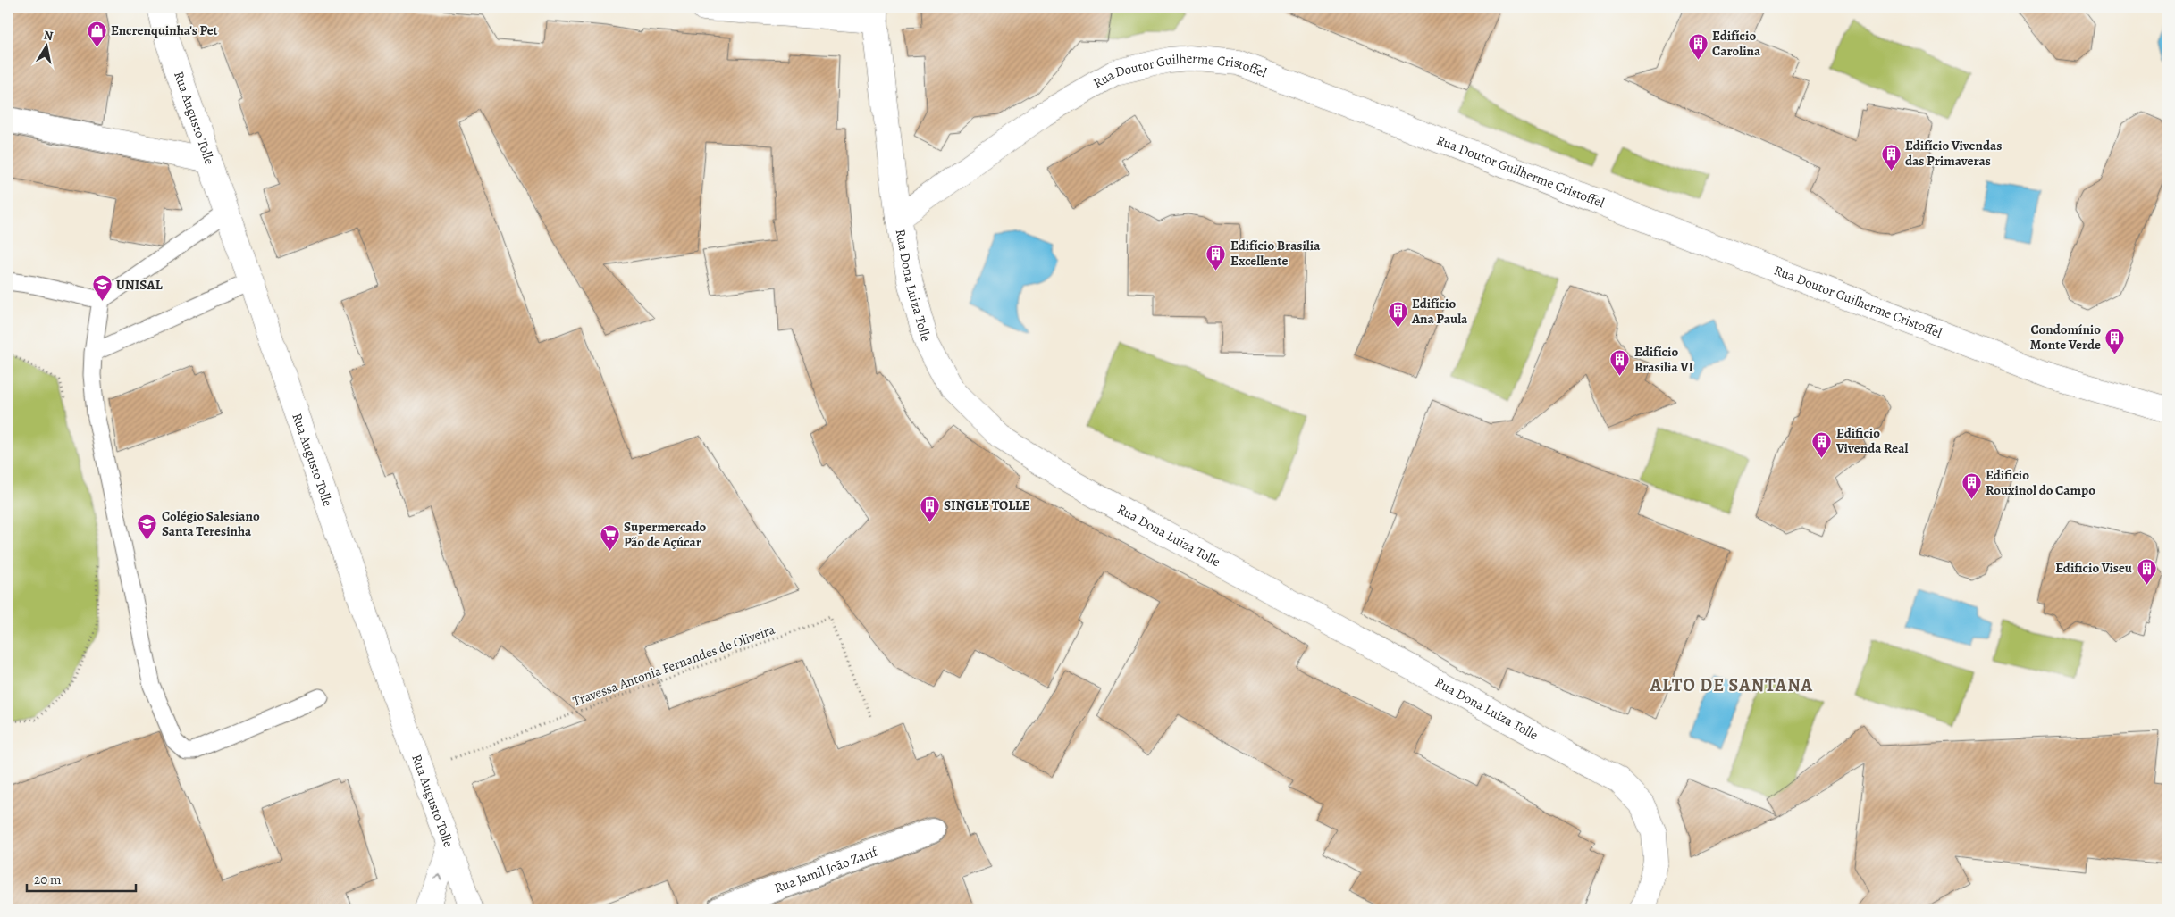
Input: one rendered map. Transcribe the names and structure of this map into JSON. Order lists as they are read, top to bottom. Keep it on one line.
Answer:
{"streets":{"street":["Rua Doutor Guilherme Cristoffel","Rua Augusto Tolle","Rua Dona Luiza Tolle","Rua Jamil João Zarif"],"path":["Travessa Antonia Fernandes de Oliveira"]},"crossings":[["Rua Doutor Guilherme Cristoffel","Rua Dona Luiza Tolle"],["Rua Augusto Tolle","Travessa Antonia Fernandes de Oliveira"]],"districts":["ALTO DE SANTANA"],"places":{"shop":["Encrenquinha's Pet"],"building":["Edifício Carolina","Edifício Vivendas das Primaveras","Edifício Brasilia Excellente","Edifício Ana Paula","Condomínio Monte Verde","Edifício Brasilia VI","Edificio Vivenda Real","Edificio Rouxinol do Campo","SINGLE TOLLE","Edificio Viseu"],"school or university":["UNISAL","Colégio Salesiano Santa Teresinha"],"supermarket":["Supermercado Pão de Açúcar"]},"scale_bar":"20 m","north":"top"}
